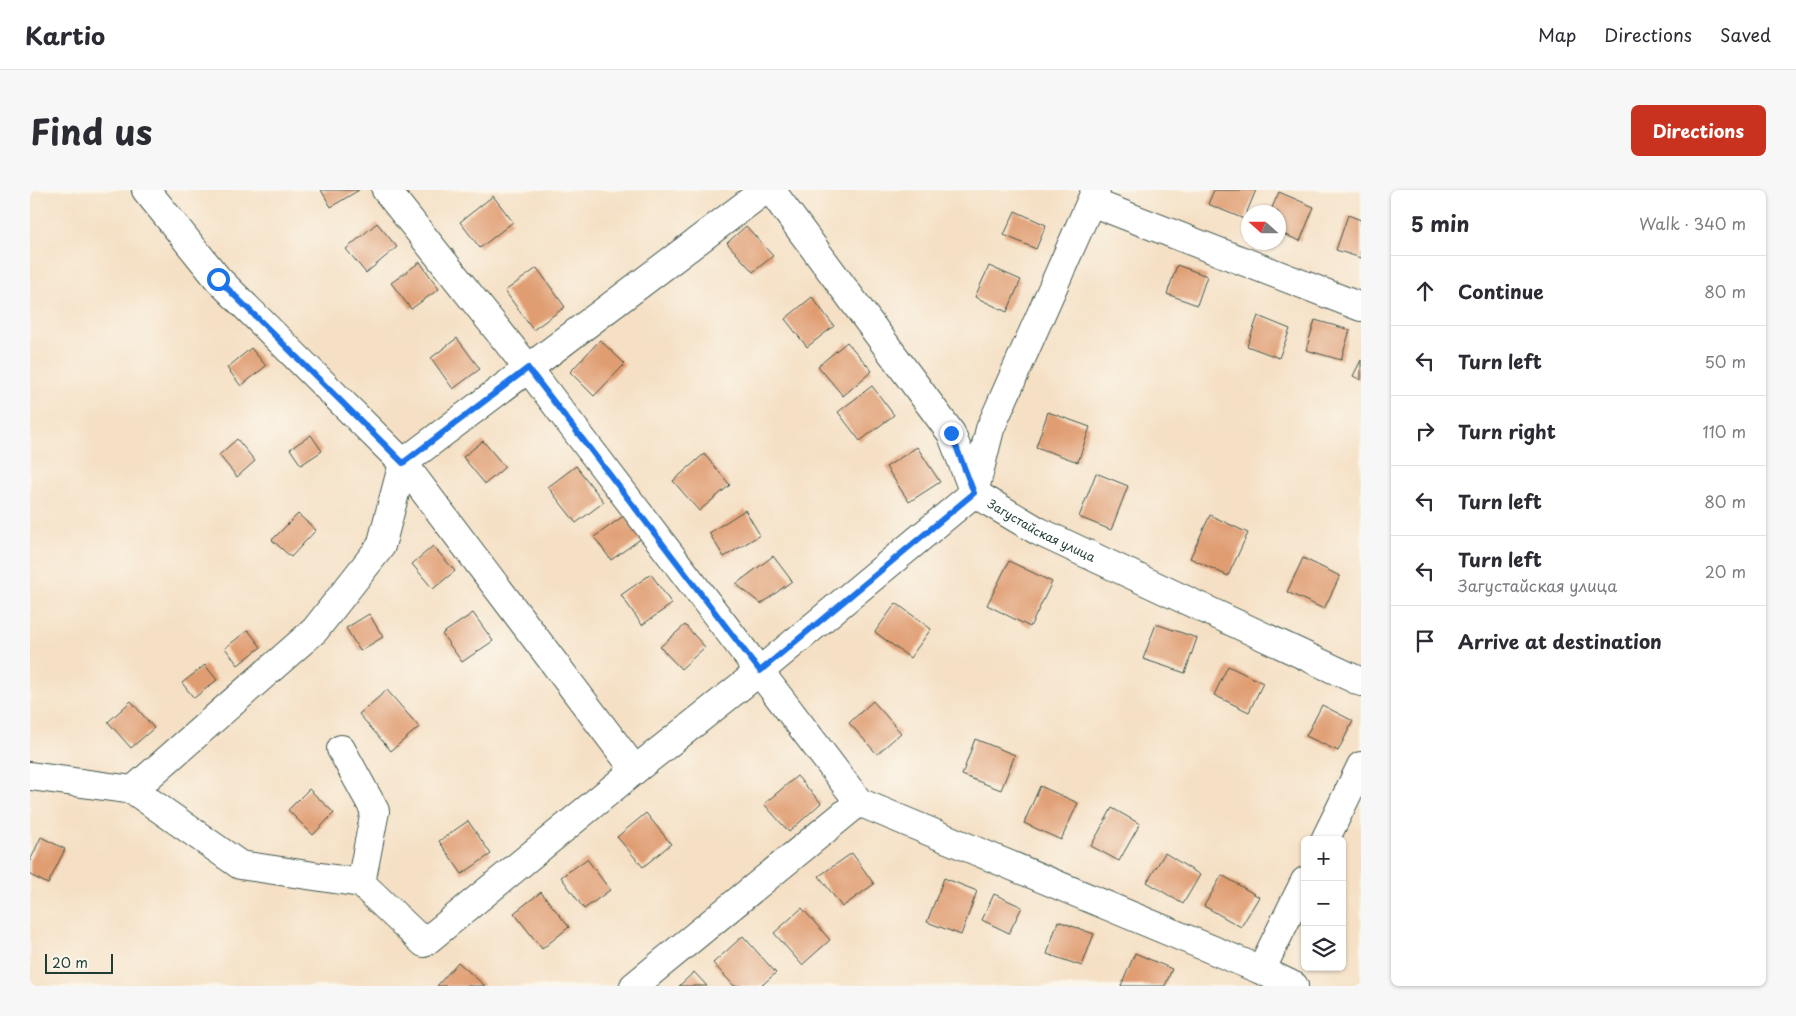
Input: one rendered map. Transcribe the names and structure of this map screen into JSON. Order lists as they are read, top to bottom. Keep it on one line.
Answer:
{"streets":{"street":["Загустайская улица"]},"scale_bar":"20 m","north":"left","page":{"header":"Kartio","nav":["Map","Directions","Saved"],"title":"Find us","buttons":"Directions","heading":["5 min","Walk · 340 m"],"list":[["Continue","80 m"],["Turn left","50 m"],["Turn right","110 m"],["Turn left","80 m"],["Turn left","Загустайская улица","20 m"],"Arrive at destination"],"map_buttons":["+","−"],"scale":"20 m"}}
